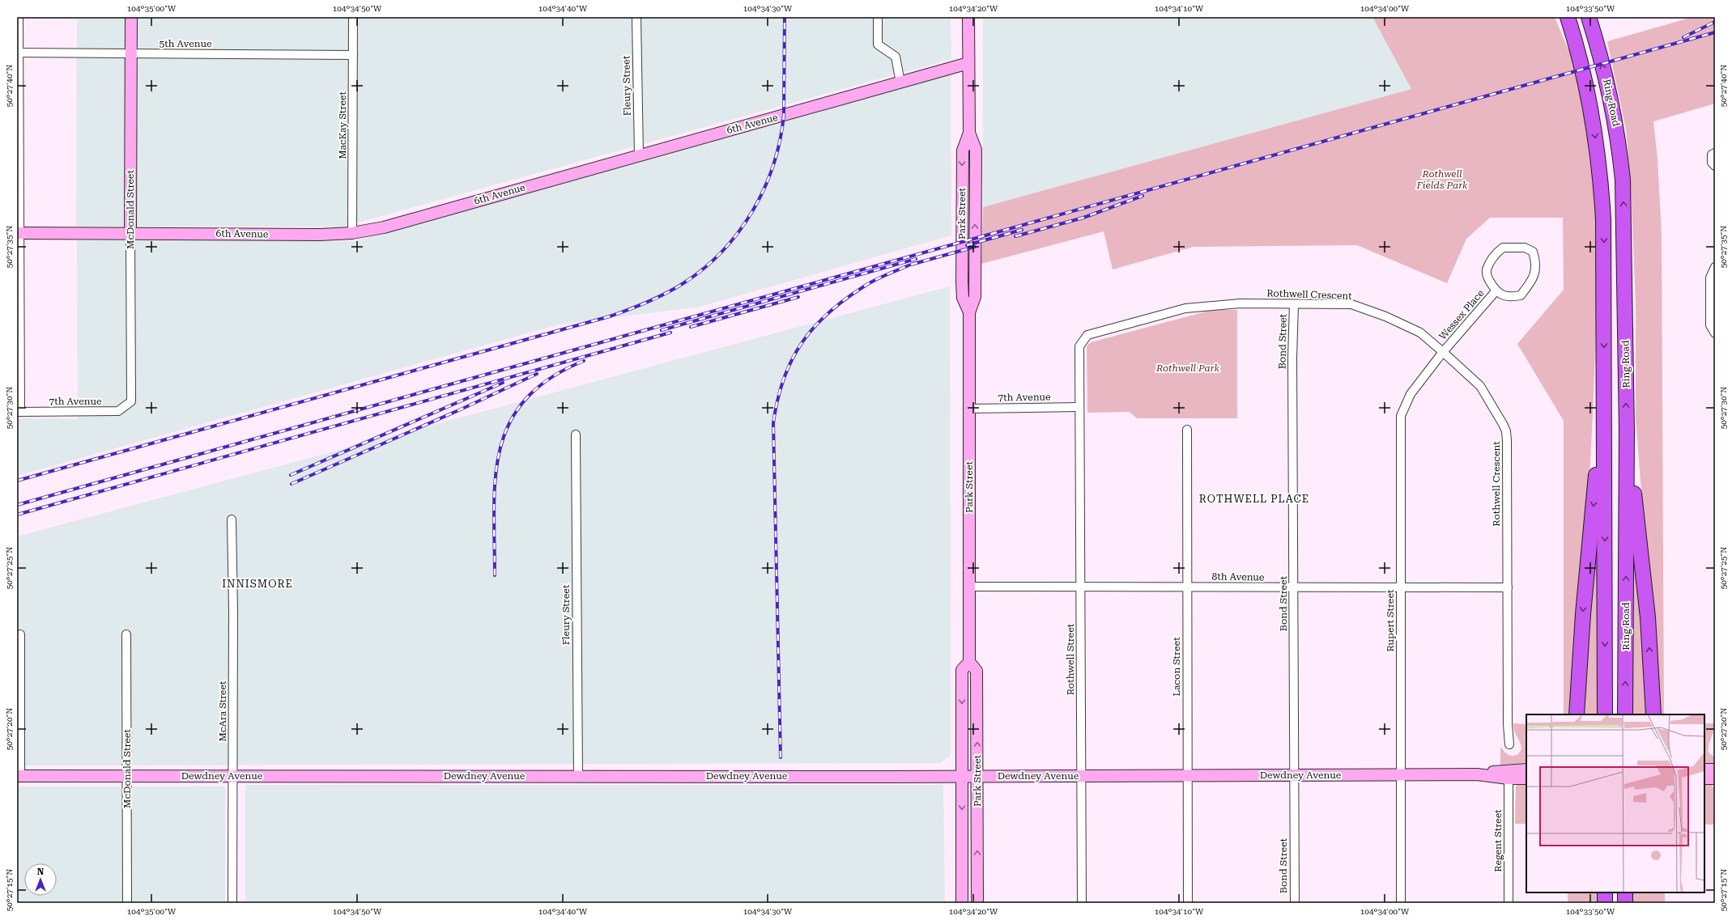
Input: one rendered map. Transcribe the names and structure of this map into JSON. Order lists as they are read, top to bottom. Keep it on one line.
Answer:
{"streets":{"highway":["Ring Road"],"street":["5th Avenue","Fleury Street","6th Avenue","MacKay Street","McDonald Street","Park Street","Rothwell Crescent","Wessex Place","Bond Street","7th Avenue","8th Avenue","Rupert Street","Rothwell Street","Lacon Street","McAra Street","Dewdney Avenue","Regent Street"]},"crossings":[["5th Avenue","MacKay Street"],["5th Avenue","McDonald Street"],["Fleury Street","6th Avenue"],["Fleury Street","Dewdney Avenue"],["6th Avenue","MacKay Street"],["6th Avenue","McDonald Street"],["6th Avenue","Park Street"],["McDonald Street","7th Avenue"],["McDonald Street","Dewdney Avenue"],["Park Street","7th Avenue"],["Park Street","8th Avenue"],["Park Street","Dewdney Avenue"],["Rothwell Crescent","Wessex Place"],["Rothwell Crescent","Bond Street"],["Rothwell Crescent","7th Avenue"],["Rothwell Crescent","8th Avenue"],["Rothwell Crescent","Rupert Street"],["Rothwell Crescent","Rothwell Street"],["Wessex Place","Rupert Street"],["Bond Street","8th Avenue"],["Bond Street","Dewdney Avenue"],["8th Avenue","Rupert Street"],["8th Avenue","Rothwell Street"],["8th Avenue","Lacon Street"],["Rupert Street","Dewdney Avenue"],["Rothwell Street","Dewdney Avenue"],["Lacon Street","Dewdney Avenue"],["McAra Street","Dewdney Avenue"],["Dewdney Avenue","Regent Street"]],"districts":["ROTHWELL PLACE","INNISMORE"],"parks":["Rothwell Fields Park","Rothwell Park"],"north":"top","coordinates":["104°35'00\"W","104°34'50\"W","104°34'40\"W","104°34'30\"W","104°34'20\"W","104°34'10\"W","104°34'00\"W","104°33'50\"W","50°27'40\"N","50°27'35\"N","50°27'30\"N","50°27'25\"N","50°27'20\"N","50°27'15\"N"]}
